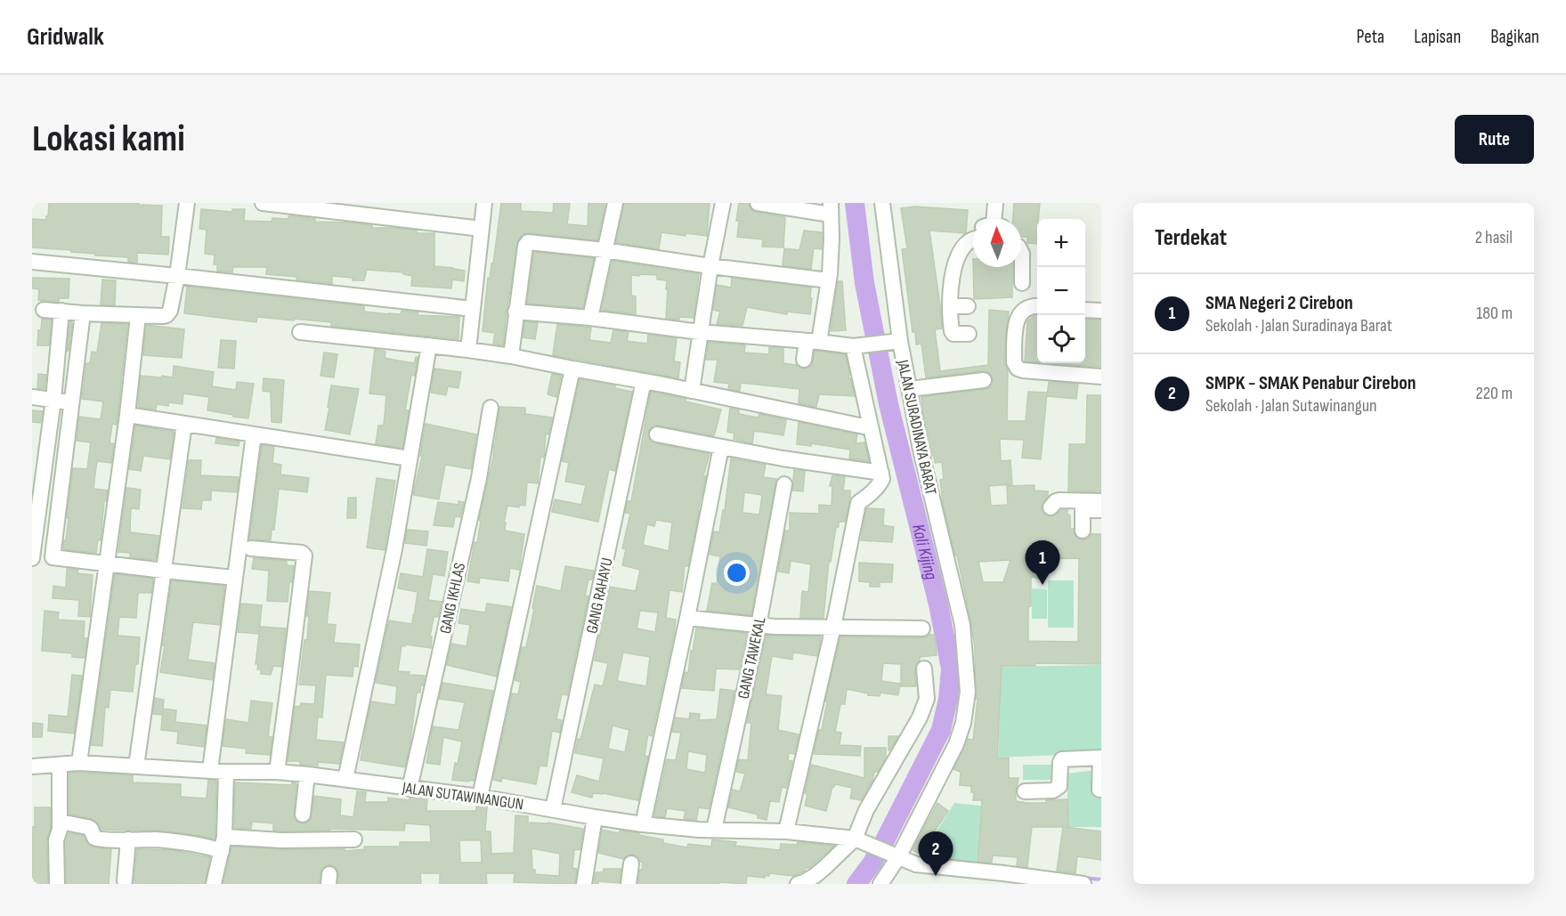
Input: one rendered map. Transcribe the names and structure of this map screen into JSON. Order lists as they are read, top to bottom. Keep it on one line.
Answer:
{"streets":{"street":["JALAN SURADINAYA BARAT","GANG RAHAYU","GANG IKHLAS","GANG TAWEKAL","JALAN SUTAWINANGUN"]},"crossings":[["JALAN SURADINAYA BARAT","JALAN SUTAWINANGUN"],["GANG RAHAYU","JALAN SUTAWINANGUN"],["GANG IKHLAS","JALAN SUTAWINANGUN"],["GANG TAWEKAL","JALAN SUTAWINANGUN"]],"water":["Kali Kijing"],"north":"top","page":{"header":"Gridwalk","nav":["Peta","Lapisan","Bagikan"],"buttons":"Rute","title":"Lokasi kami","heading":["Terdekat","2 hasil"],"map_buttons":["+","−"],"list":[{"mark":"1","name":"SMA Negeri 2 Cirebon","note":"Sekolah · Jalan Suradinaya Barat","value":"180 m"},{"mark":"2","name":"SMPK - SMAK Penabur Cirebon","note":"Sekolah · Jalan Sutawinangun","value":"220 m"}],"pins":["1","2"]}}
